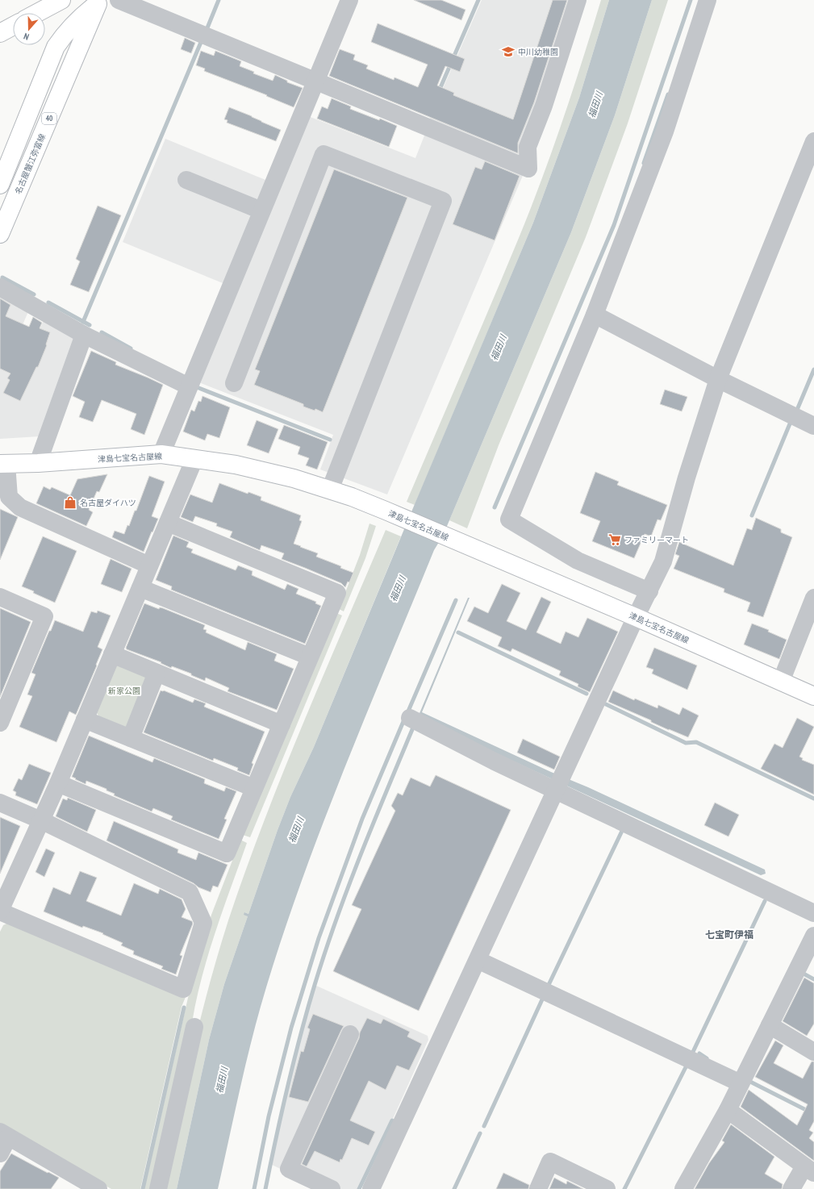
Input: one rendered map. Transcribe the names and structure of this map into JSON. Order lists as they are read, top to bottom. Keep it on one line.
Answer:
{"streets":{"main road":["40","名古屋蟹江弥富線","津島七宝名古屋線"]},"districts":["七宝町伊福"],"water":["福田川"],"parks":["新家公園"],"places":{"school or university":["中川幼稚園"],"shop":["名古屋ダイハツ"],"supermarket":["ファミリーマート"]},"north":"bottom"}
